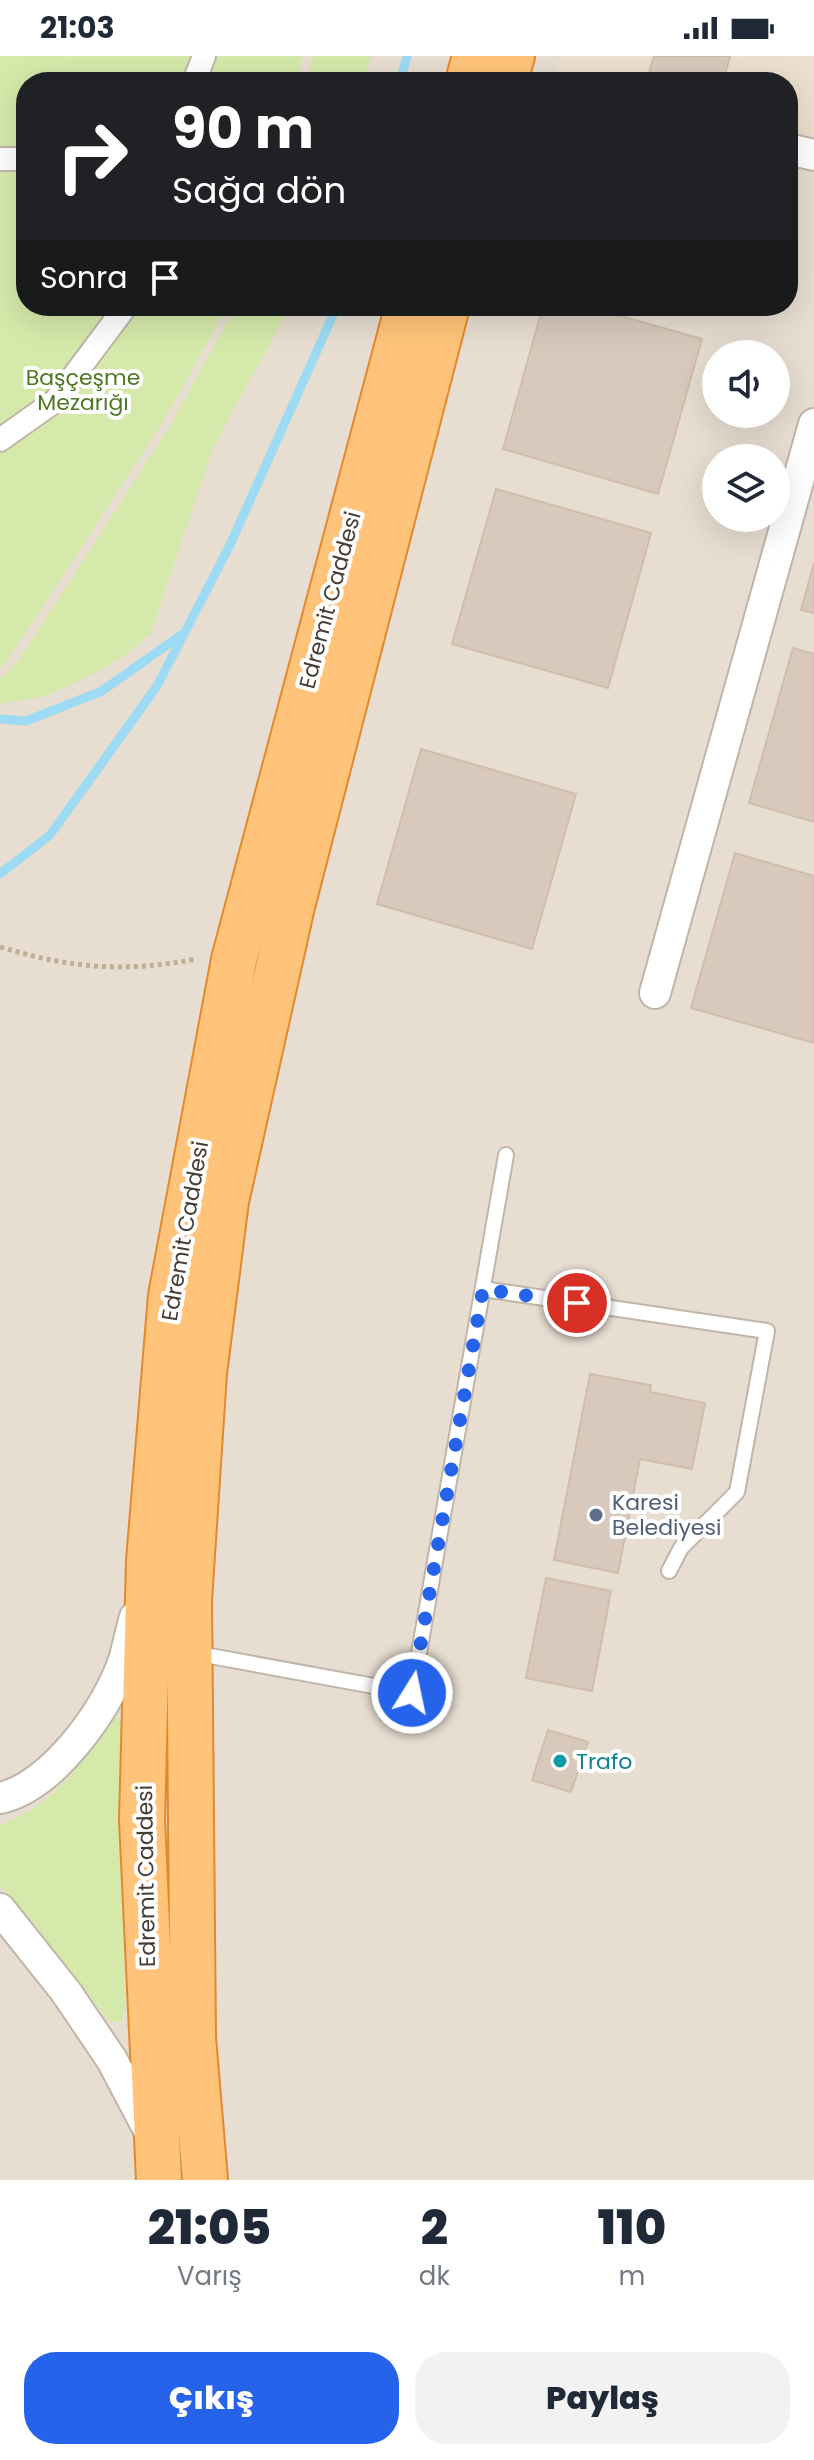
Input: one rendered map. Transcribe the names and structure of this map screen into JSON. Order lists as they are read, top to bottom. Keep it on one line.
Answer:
{"streets":{"highway":["Edremit Caddesi"]},"parks":["Başçeşme Mezarığı"],"places":["Karesi Belediyesi","Trafo"],"page":{"status":"21:03","turn":["90 m","Sağa dön"],"then":"Sonra","eta":["21:05","Varış","2","dk","110","m"],"buttons":["Çıkış","Paylaş"]}}
